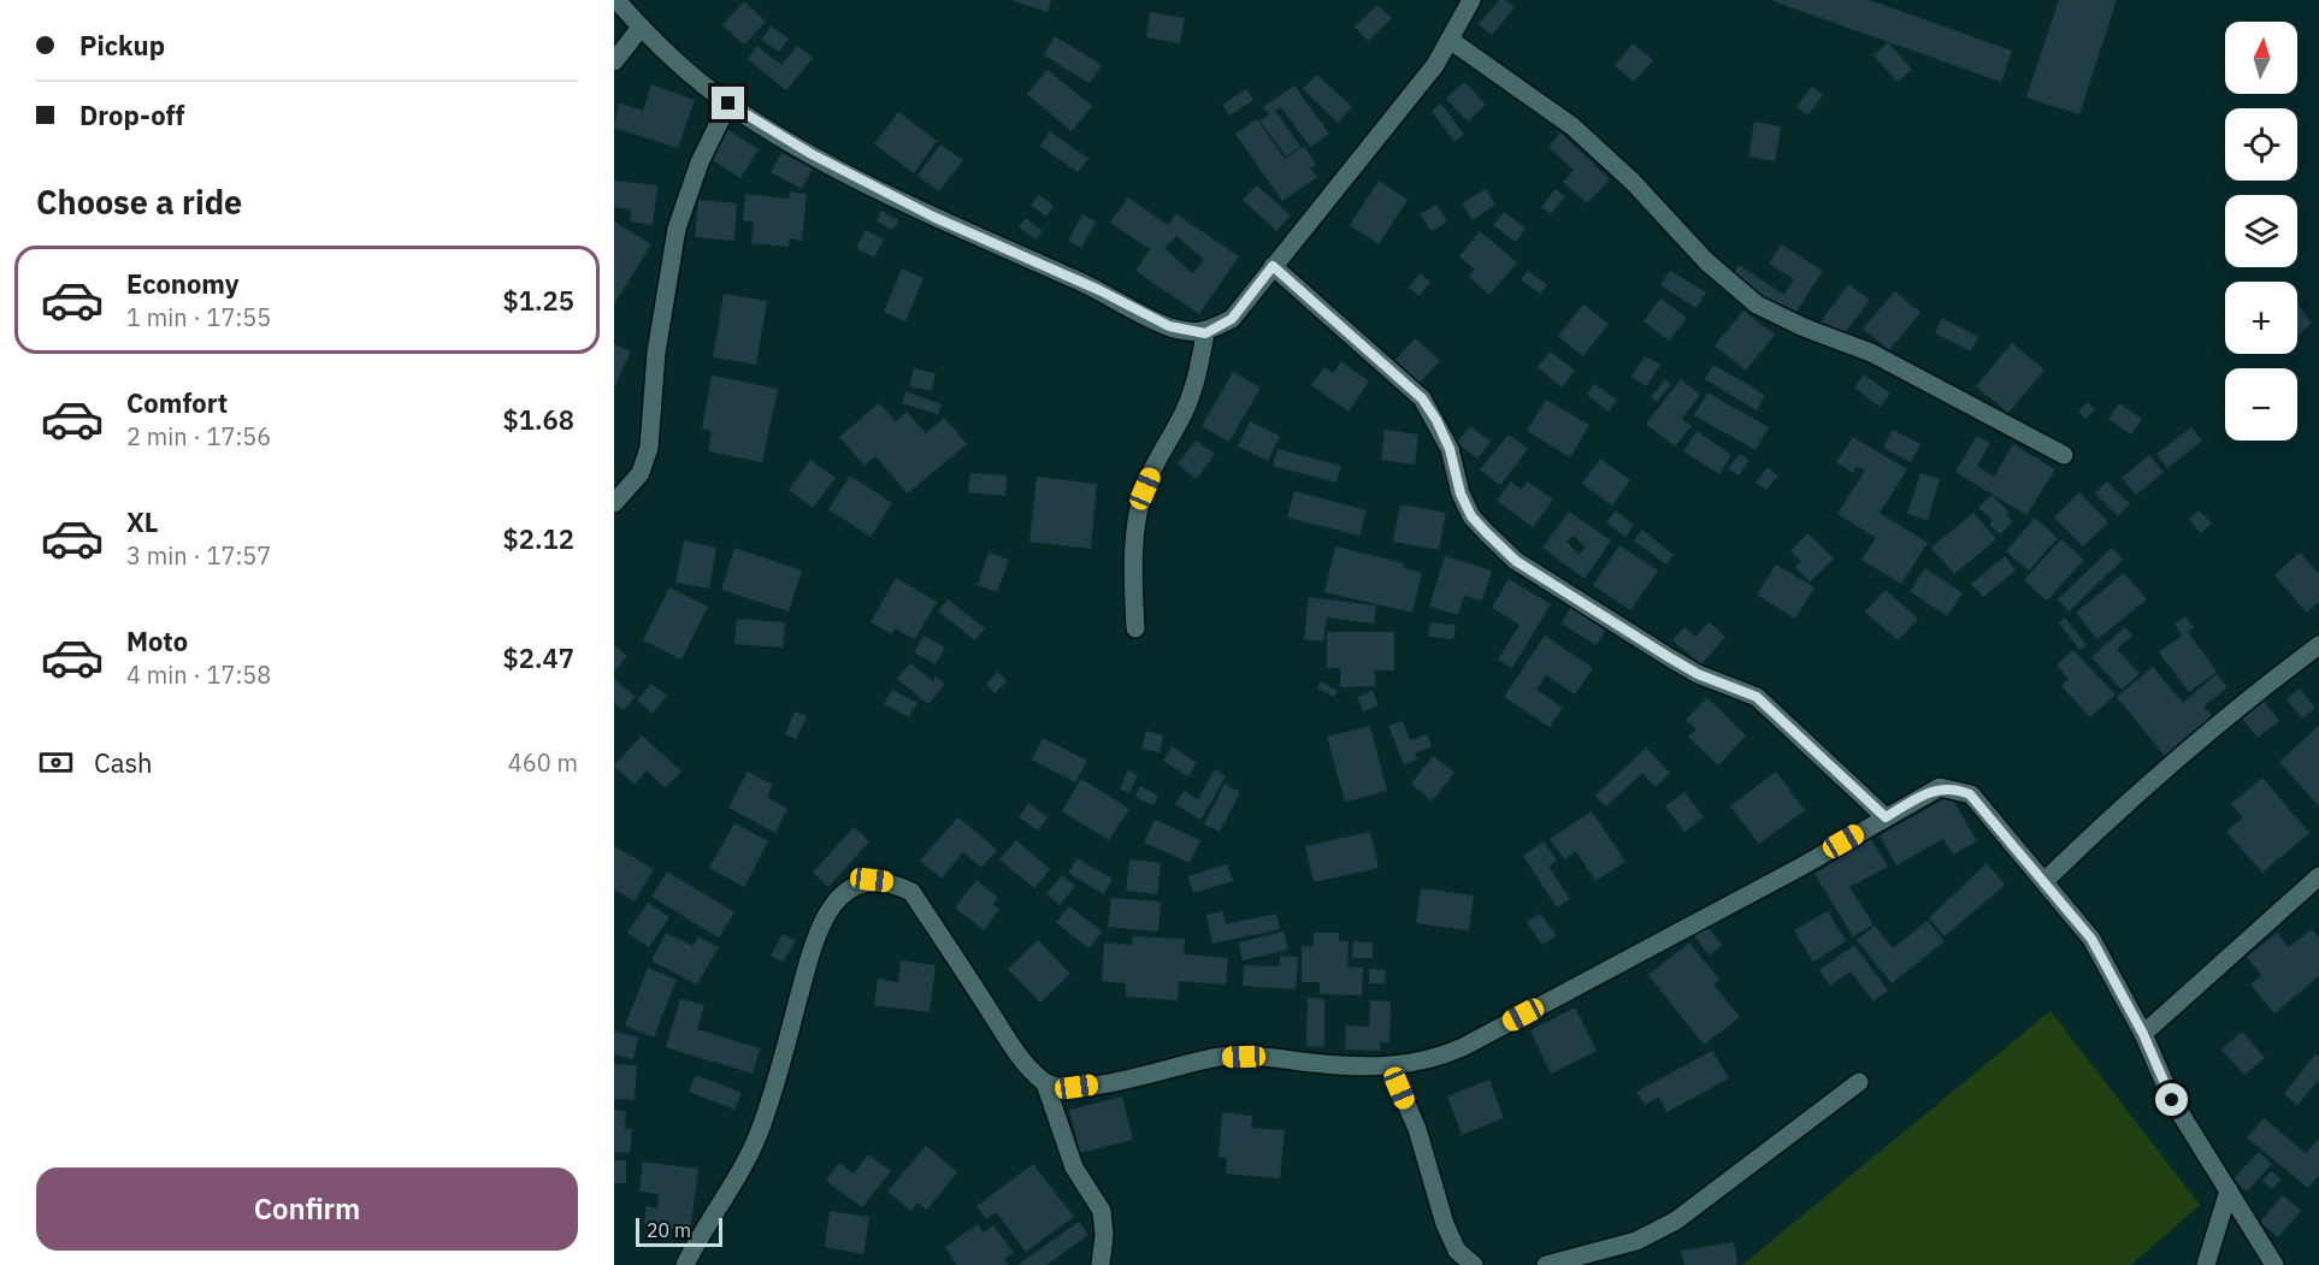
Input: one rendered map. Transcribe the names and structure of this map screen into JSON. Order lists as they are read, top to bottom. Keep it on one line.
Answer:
{"scale_bar":"20 m","north":"top","page":{"banner":["Pickup","Drop-off"],"map_buttons":["+","−"],"heading":"Choose a ride","list":[{"name":"Economy","note":"1 min · 17:55","value":"$1.25"},{"name":"Comfort","note":"2 min · 17:56","value":"$1.68"},{"name":"XL","note":"3 min · 17:57","value":"$2.12"},{"name":"Moto","note":"4 min · 17:58","value":"$2.47"}],"pay":["Cash","460 m"],"buttons":"Confirm","scale":"20 m"}}
